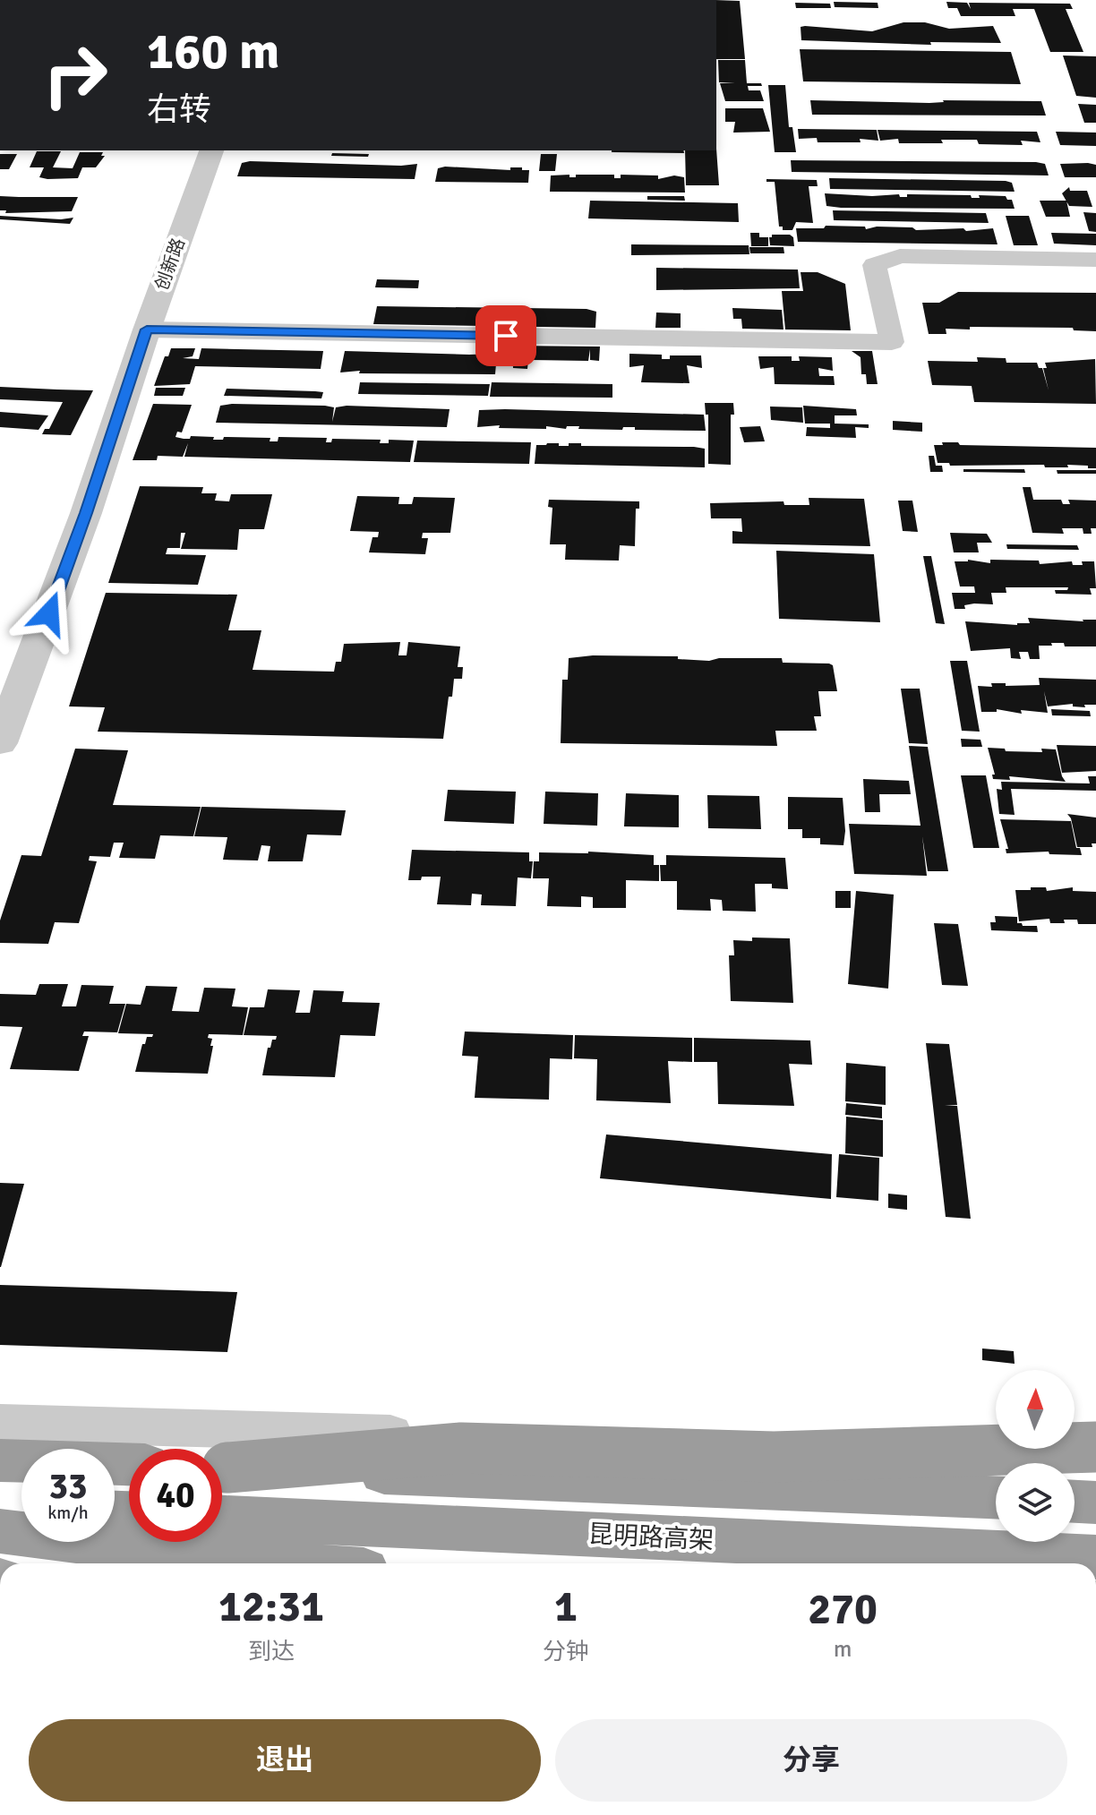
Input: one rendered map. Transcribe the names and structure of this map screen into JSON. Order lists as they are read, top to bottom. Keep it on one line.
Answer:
{"streets":{"highway":["昆明路高架"],"street":["创新路"]},"north":"top","page":{"turn":["160 m","右转"],"speed":"33 km/h","limit":"40","eta":["12:31","到达","1","分钟","270","m"],"buttons":["退出","分享"]}}
